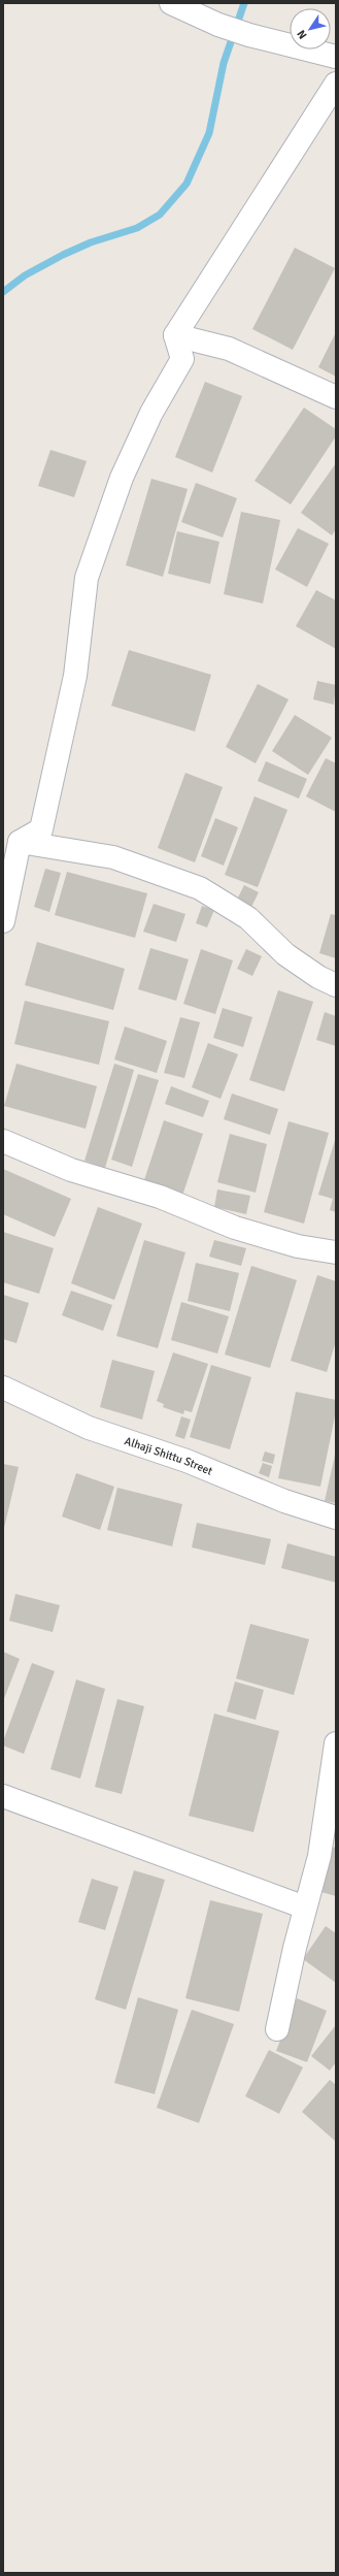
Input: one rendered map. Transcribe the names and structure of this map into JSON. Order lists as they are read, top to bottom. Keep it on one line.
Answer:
{"streets":{"street":["Alhaji Shittu Street"]},"north":"bottom left"}
